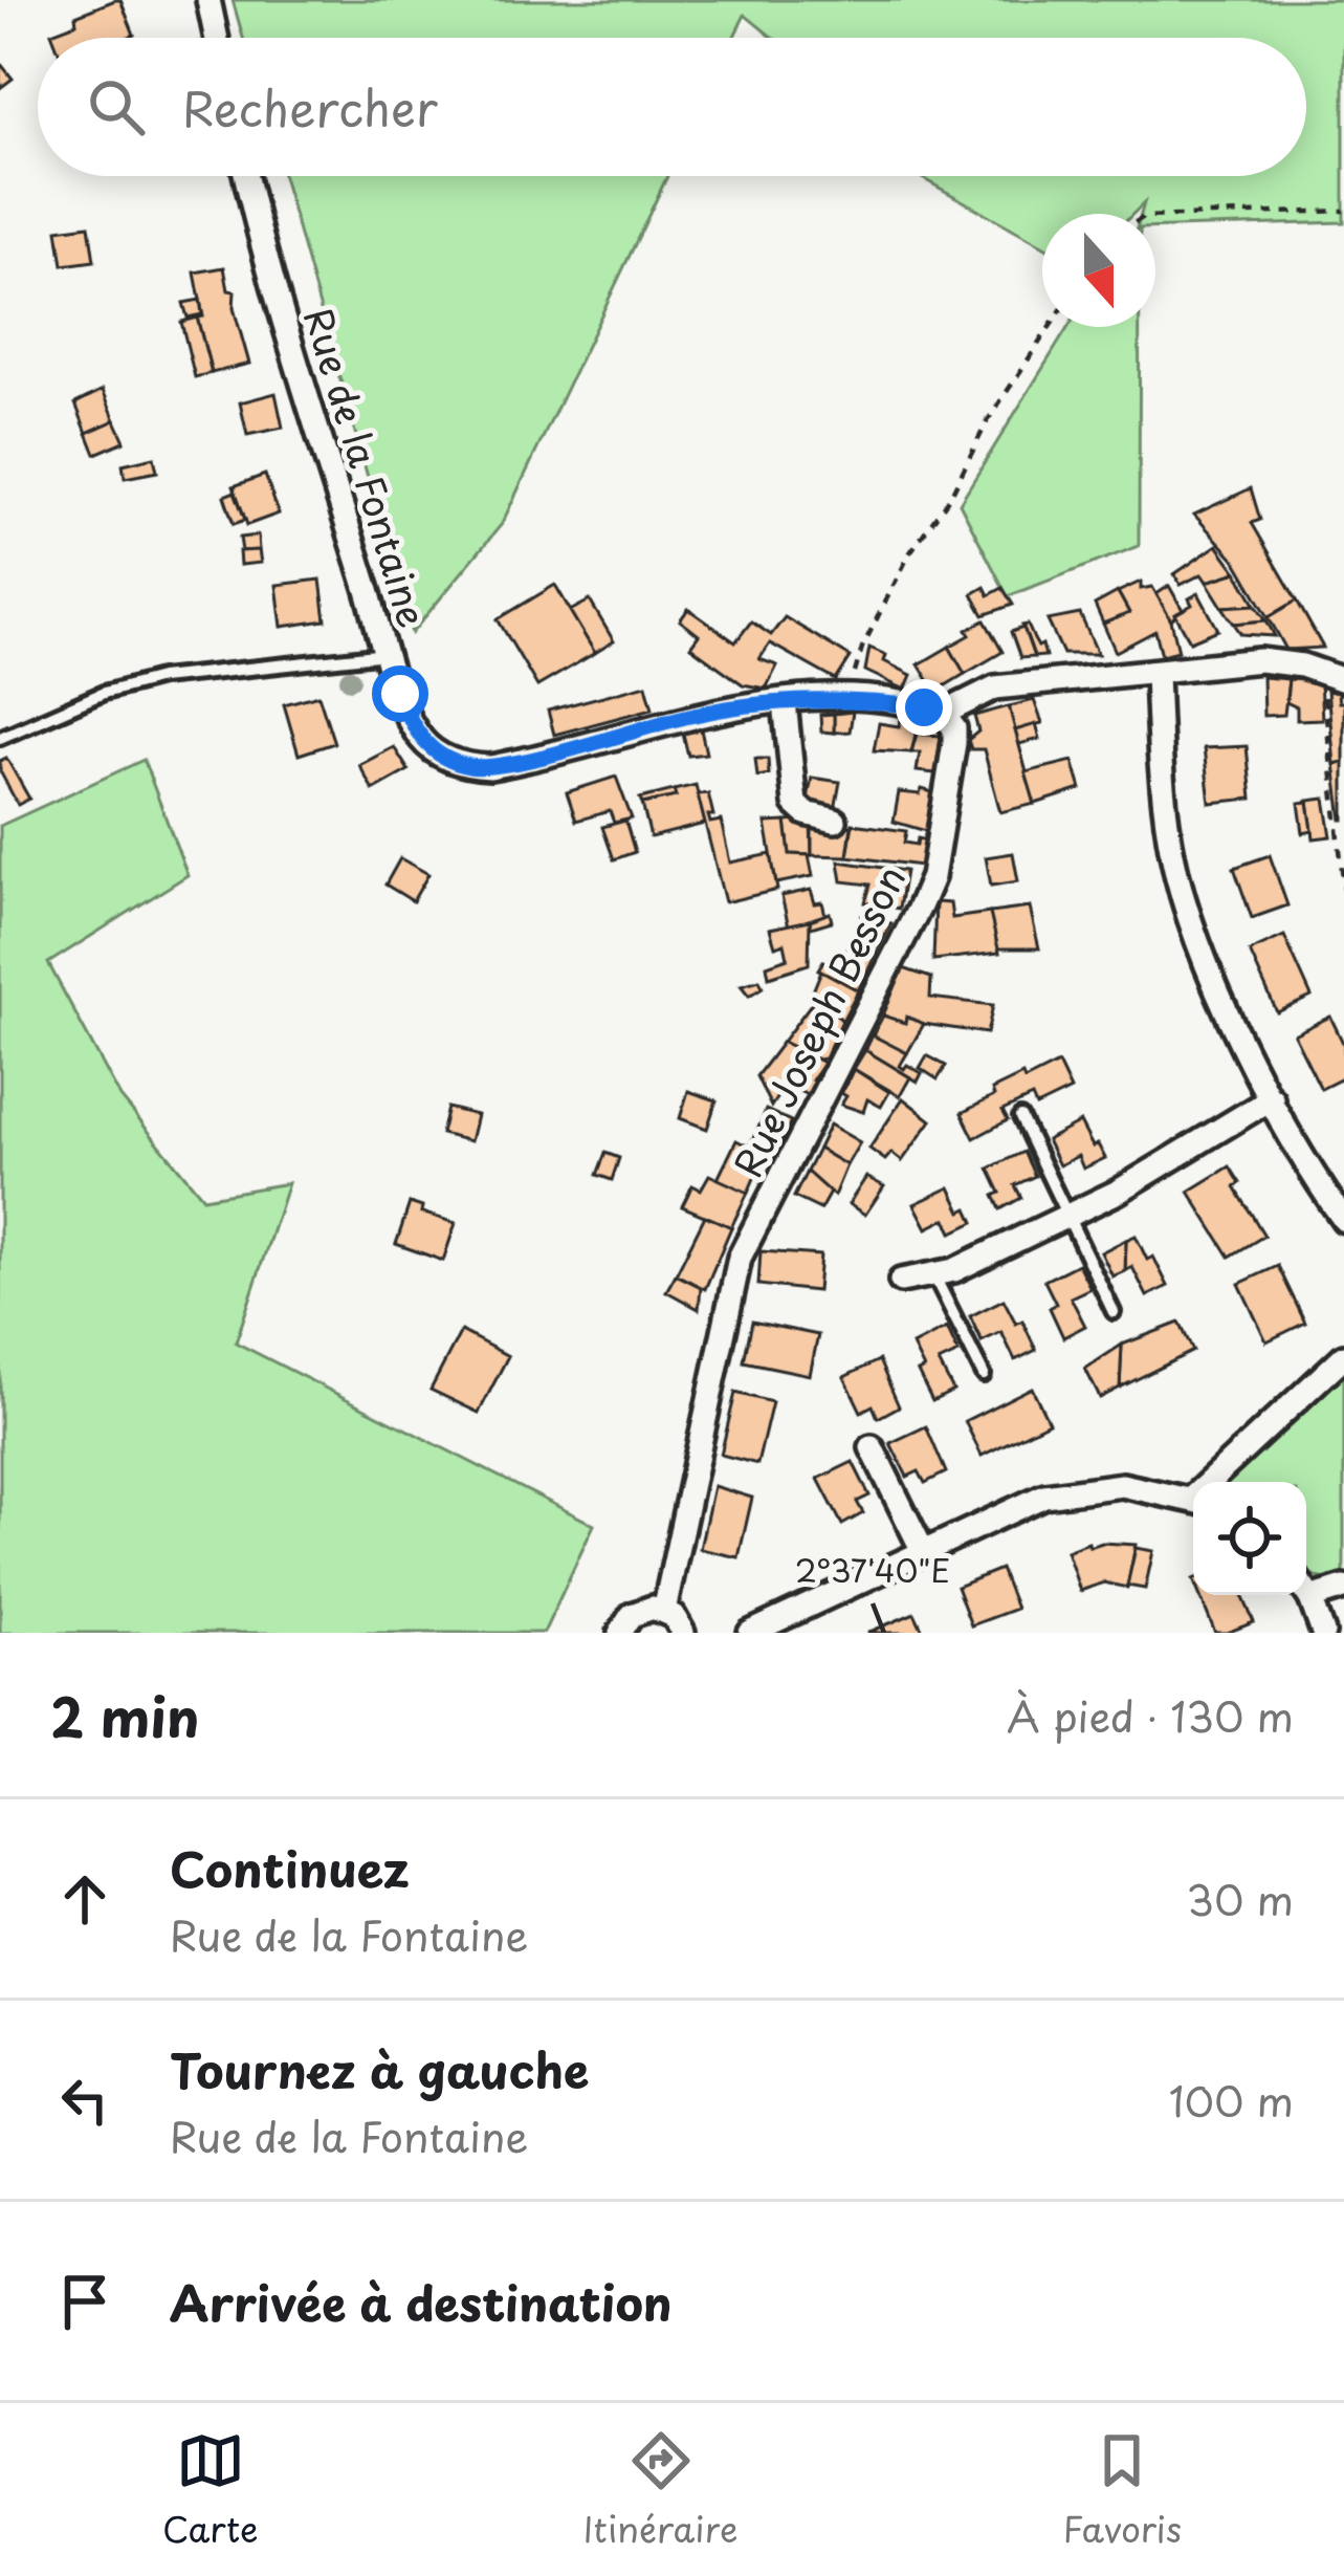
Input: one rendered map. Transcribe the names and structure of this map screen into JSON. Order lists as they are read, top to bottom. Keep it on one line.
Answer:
{"streets":{"street":["Rue de la Fontaine","Rue Joseph Besson"]},"crossings":[["Rue de la Fontaine","Rue Joseph Besson"]],"north":"bottom","page":{"search":"Rechercher","heading":["2 min","À pied · 130 m"],"list":[["Continuez","Rue de la Fontaine","30 m"],["Tournez à gauche","Rue de la Fontaine","100 m"],"Arrivée à destination"],"nav":["Carte","Itinéraire","Favoris"]},"coordinates":["2°37'40\"E"]}
